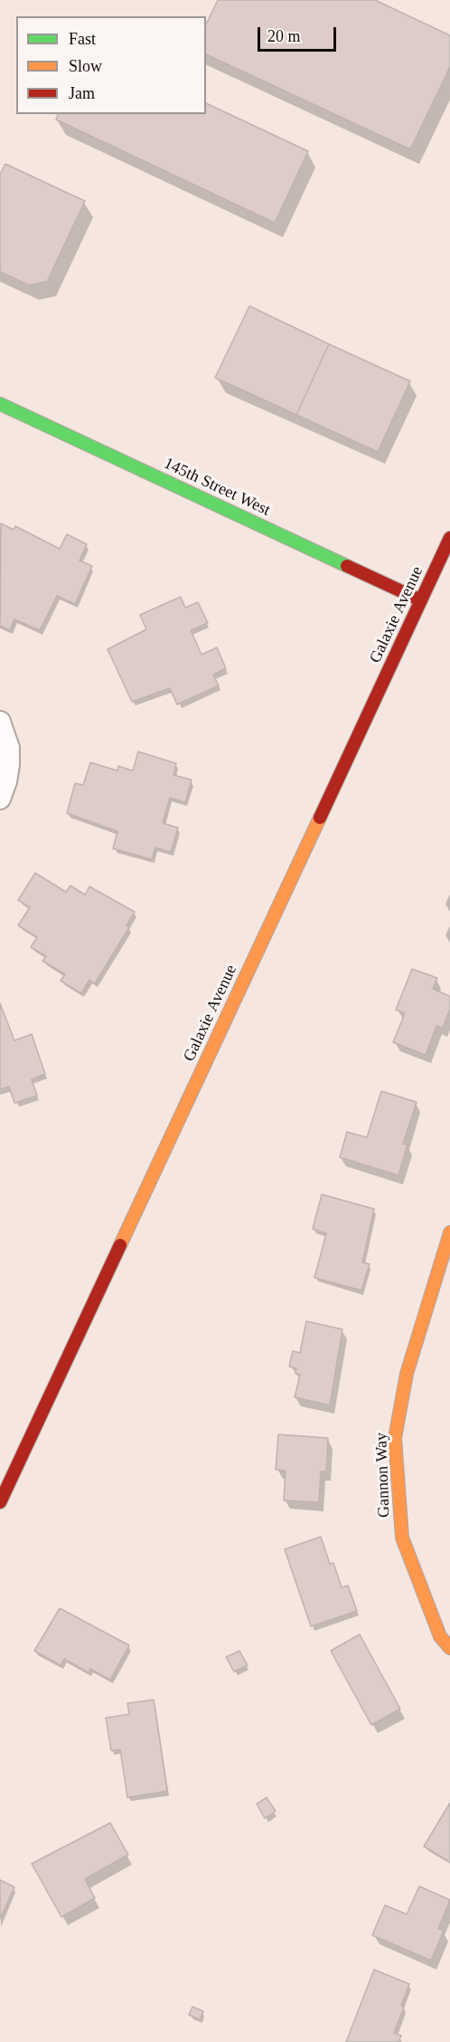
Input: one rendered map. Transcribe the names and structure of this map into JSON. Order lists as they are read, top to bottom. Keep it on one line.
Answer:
{"streets":{"street":["145th Street West","Galaxie Avenue","Gannon Way"]},"crossings":[["145th Street West","Galaxie Avenue"]],"legend":["Fast","Slow","Jam"],"scale_bar":"20 m"}
